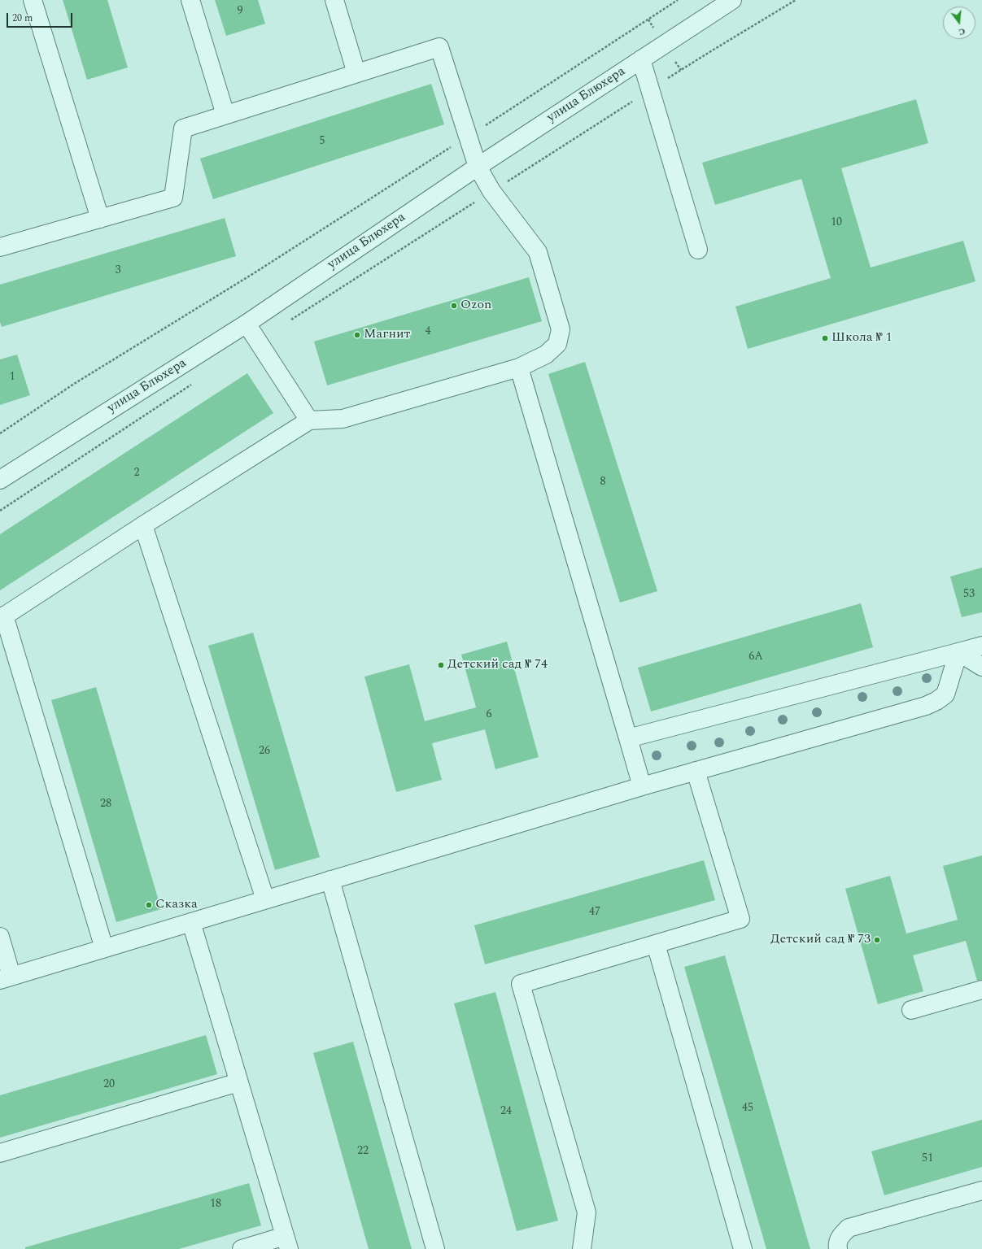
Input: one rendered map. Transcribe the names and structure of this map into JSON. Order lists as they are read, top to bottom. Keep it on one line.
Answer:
{"streets":{"street":["улица Блюхера"]},"places":["Ozon","Магнит","Школа № 1","Детский сад № 74","Сказка","Детский сад № 73"],"house_numbers":["9","5","10","3","4","1","2","8","53","6А","6","26","28","47","20","45","24","22","51","18"],"scale_bar":"20 m","north":"bottom"}
